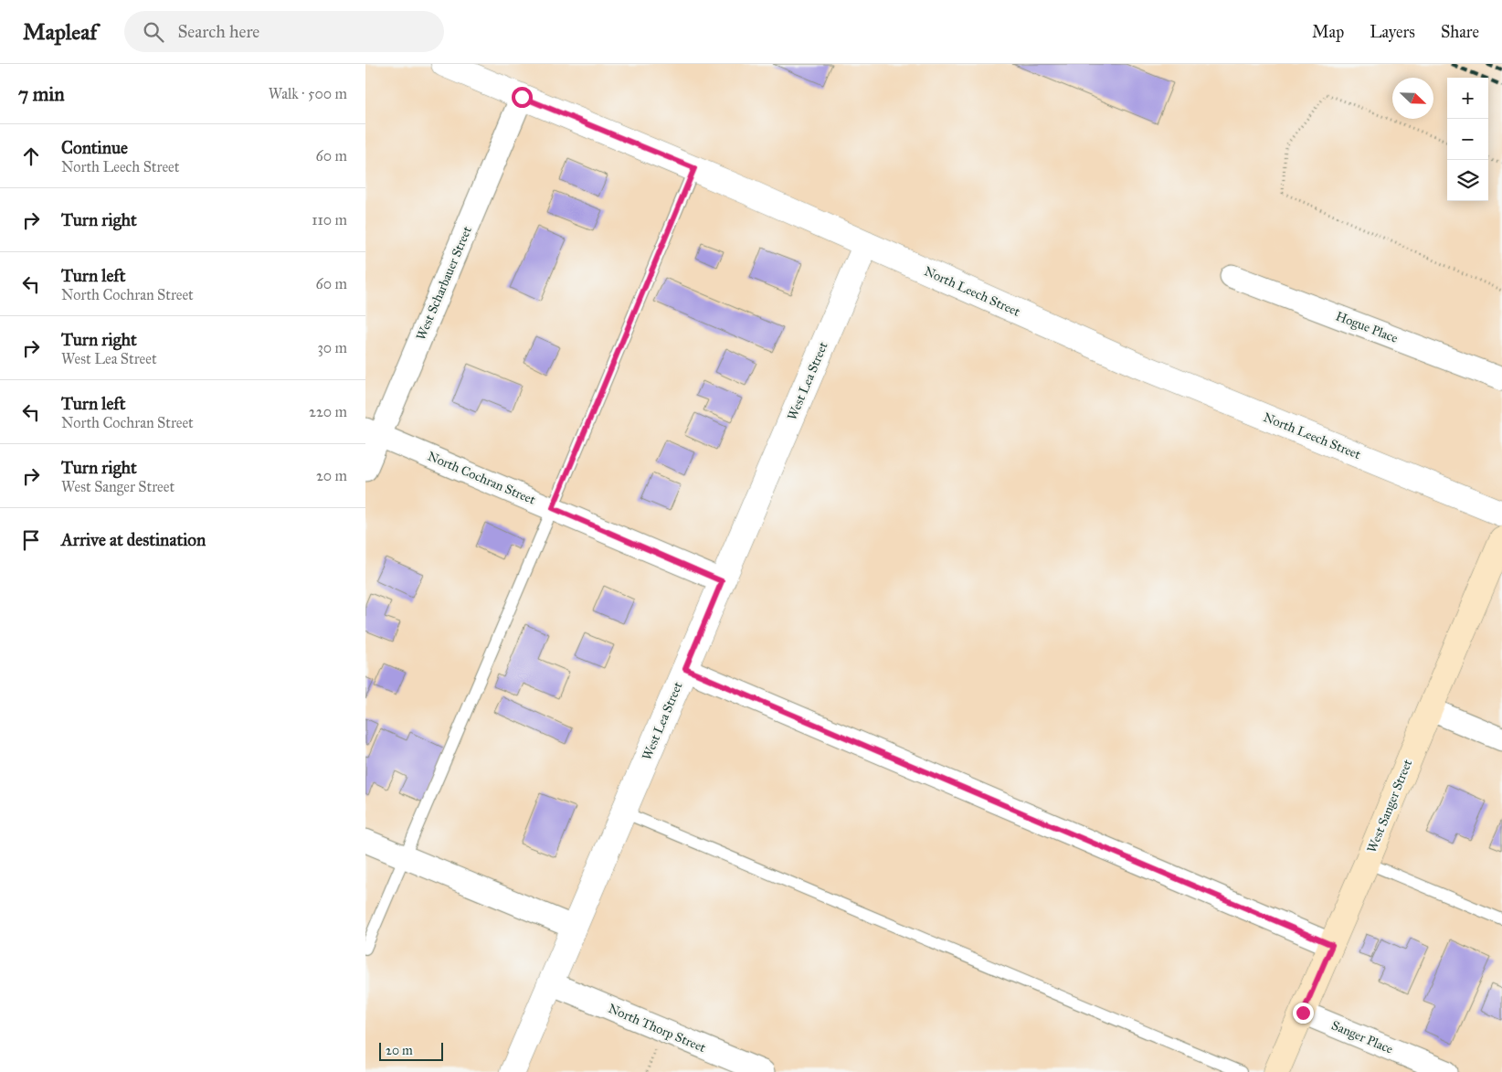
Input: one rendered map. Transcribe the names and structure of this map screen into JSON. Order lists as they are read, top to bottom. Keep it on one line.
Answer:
{"streets":{"main road":["West Sanger Street"],"street":["West Scharbauer Street","North Leech Street","Hogue Place","West Lea Street","North Cochran Street","North Thorp Street","Sanger Place"]},"crossings":[["West Scharbauer Street","North Leech Street"],["West Scharbauer Street","North Cochran Street"],["North Leech Street","West Lea Street"],["West Lea Street","North Cochran Street"],["West Lea Street","North Thorp Street"],["West Sanger Street","Sanger Place"]],"scale_bar":"20 m","north":"bottom right","page":{"header":"Mapleaf","search":"Search here","nav":["Map","Layers","Share"],"heading":["7 min","Walk · 500 m"],"map_buttons":["+","−"],"list":[["Continue","North Leech Street","60 m"],["Turn right","110 m"],["Turn left","North Cochran Street","60 m"],["Turn right","West Lea Street","30 m"],["Turn left","North Cochran Street","220 m"],["Turn right","West Sanger Street","20 m"],"Arrive at destination"],"scale":"20 m"}}
